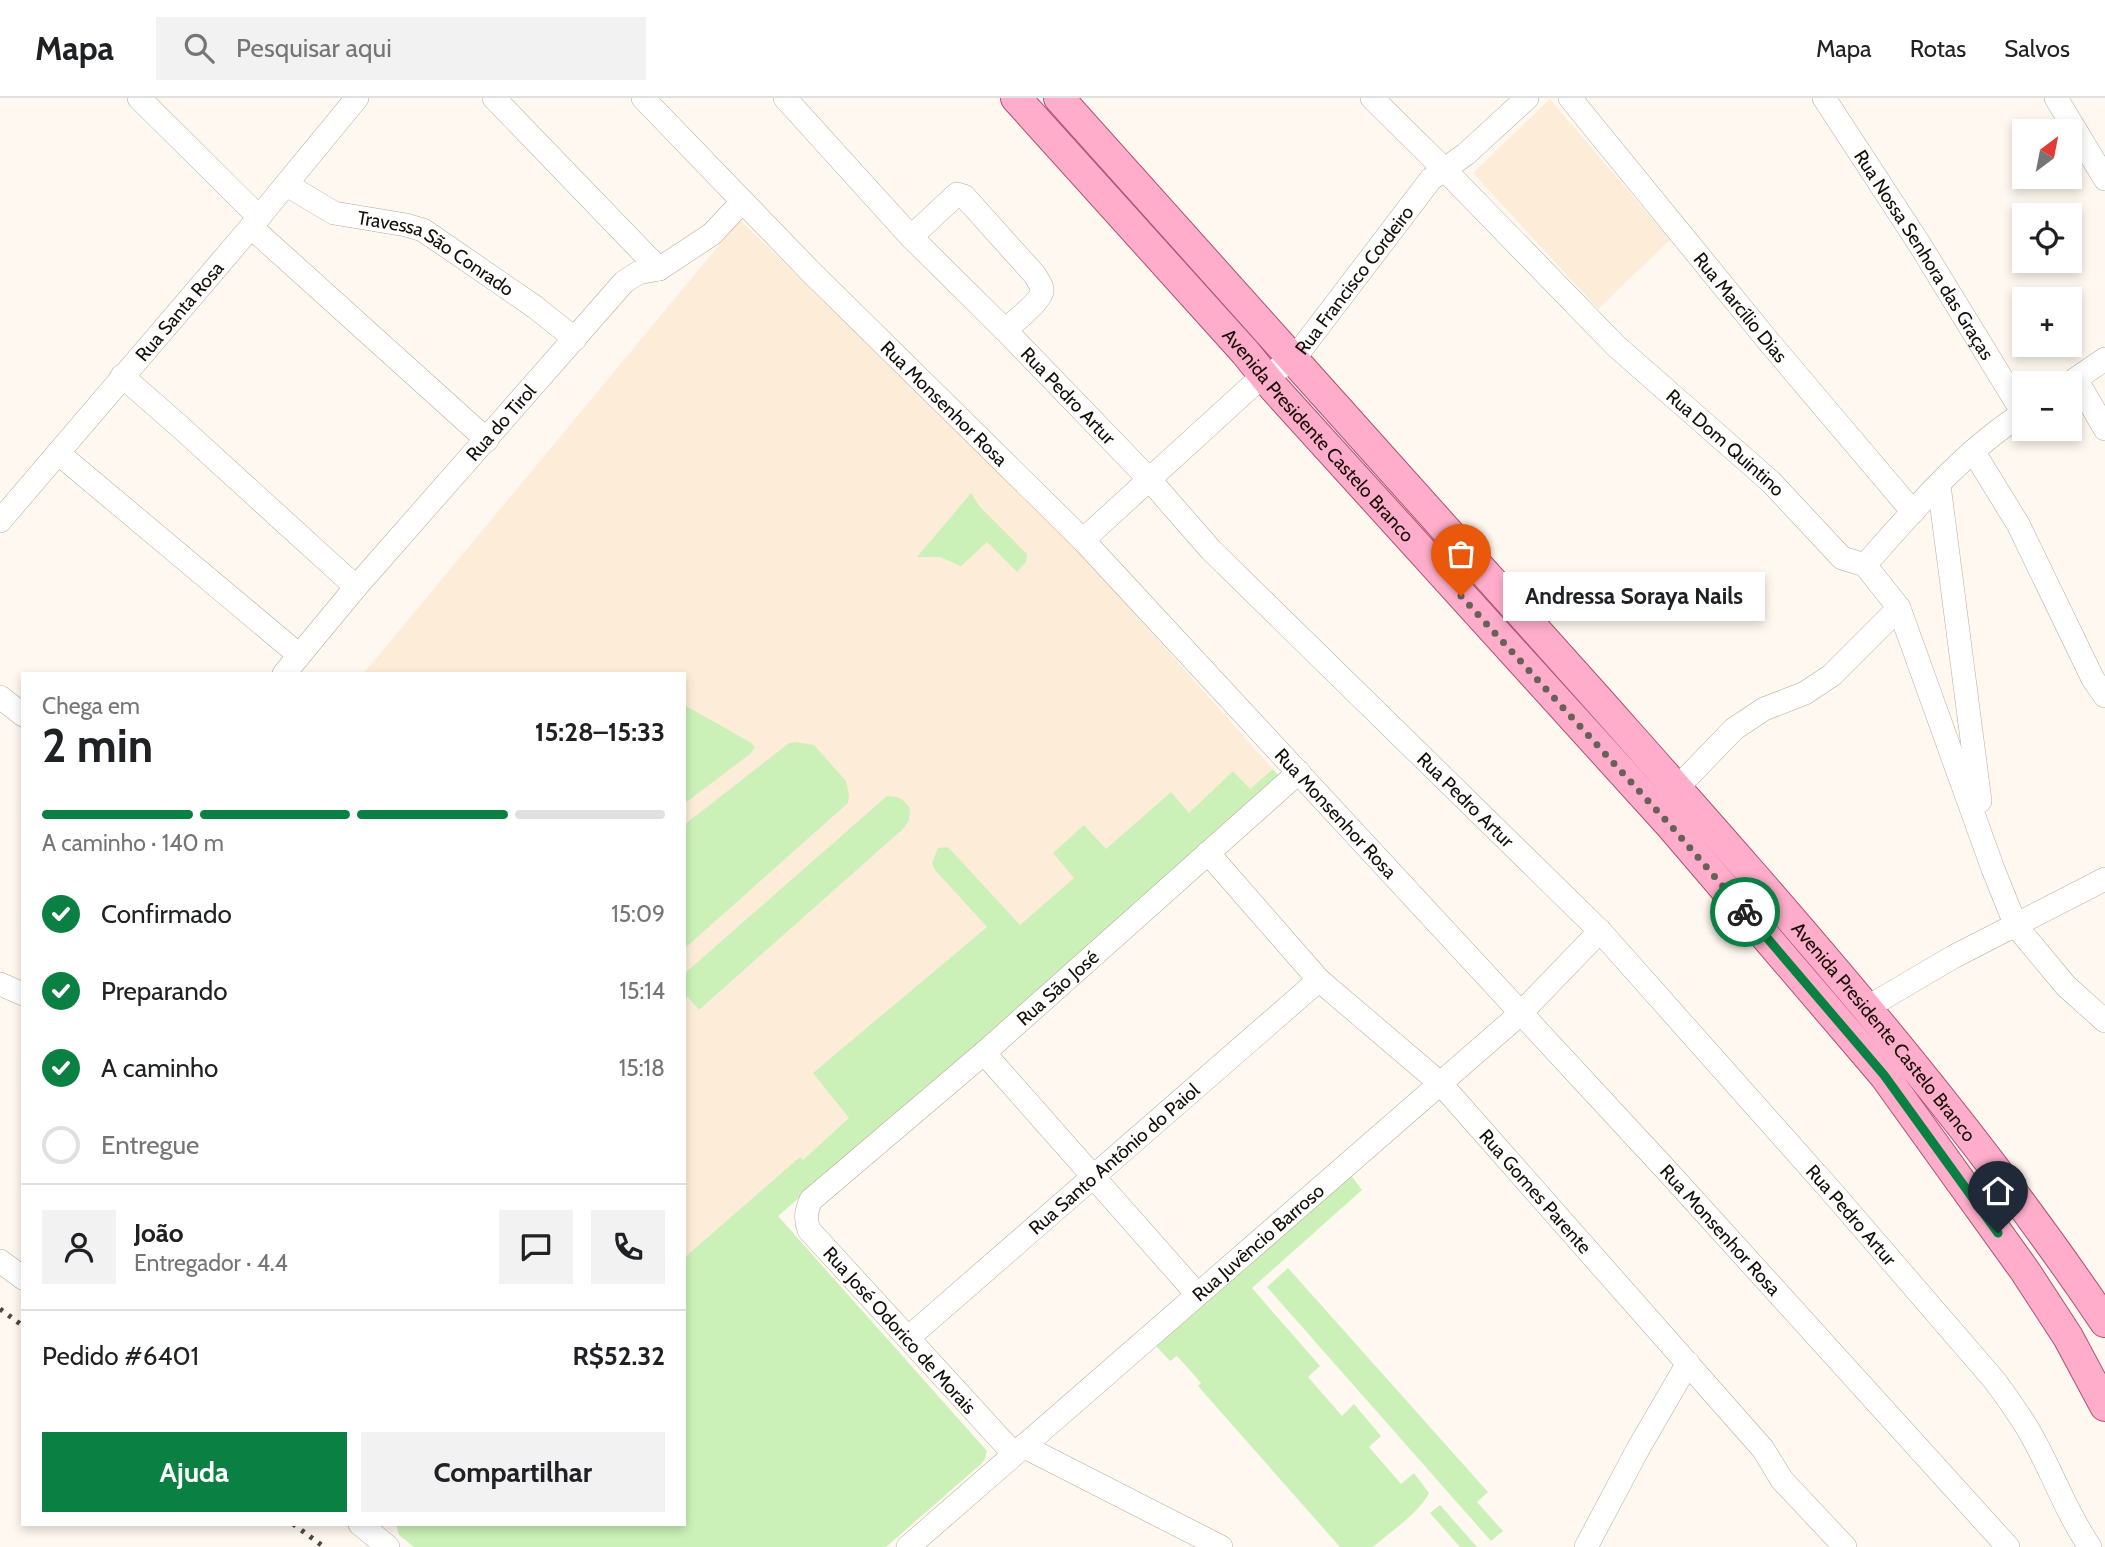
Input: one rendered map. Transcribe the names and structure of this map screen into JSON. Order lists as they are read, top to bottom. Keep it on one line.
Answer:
{"streets":{"main road":["Avenida Presidente Castelo Branco"],"street":["Rua Nossa Senhora das Graças","Travessa São Conrado","Rua Francisco Cordeiro","Rua Marcílio Dias","Rua Santa Rosa","Rua Pedro Artur","Rua Monsenhor Rosa","Rua do Tirol","Rua Dom Quintino","Rua São José","Rua Santo Antônio do Paiol","Rua Gomes Parente","Rua Juvêncio Barroso","Rua José Odorico de Morais"]},"crossings":[["Travessa São Conrado","Rua Santa Rosa"],["Travessa São Conrado","Rua do Tirol"],["Rua Francisco Cordeiro","Rua Pedro Artur"],["Rua Francisco Cordeiro","Rua Monsenhor Rosa"],["Rua Francisco Cordeiro","Avenida Presidente Castelo Branco"],["Rua Francisco Cordeiro","Rua Dom Quintino"],["Rua Pedro Artur","Rua Juvêncio Barroso"],["Rua Monsenhor Rosa","Rua do Tirol"],["Rua Monsenhor Rosa","Rua São José"],["Rua Monsenhor Rosa","Rua Juvêncio Barroso"],["Rua São José","Rua Gomes Parente"],["Rua São José","Rua José Odorico de Morais"],["Rua Santo Antônio do Paiol","Rua Gomes Parente"],["Rua Santo Antônio do Paiol","Rua José Odorico de Morais"],["Rua Gomes Parente","Rua Juvêncio Barroso"],["Rua Juvêncio Barroso","Rua José Odorico de Morais"]],"places":["Andressa Soraya Nails"],"north":"top right","page":{"header":"Mapa","search":"Pesquisar aqui","nav":["Mapa","Rotas","Salvos"],"map_buttons":["+","−"],"bubble":"Andressa Soraya Nails","heading":["2 min","Chega em","15:28–15:33"],"panel":["João","Entregador · 4.4","Pedido #6401","R$52.32"],"bar":"A caminho · 140 m","list":[["Confirmado","15:09"],["Preparando","15:14"],["A caminho","15:18"],"Entregue"],"buttons":["Ajuda","Compartilhar"]}}
